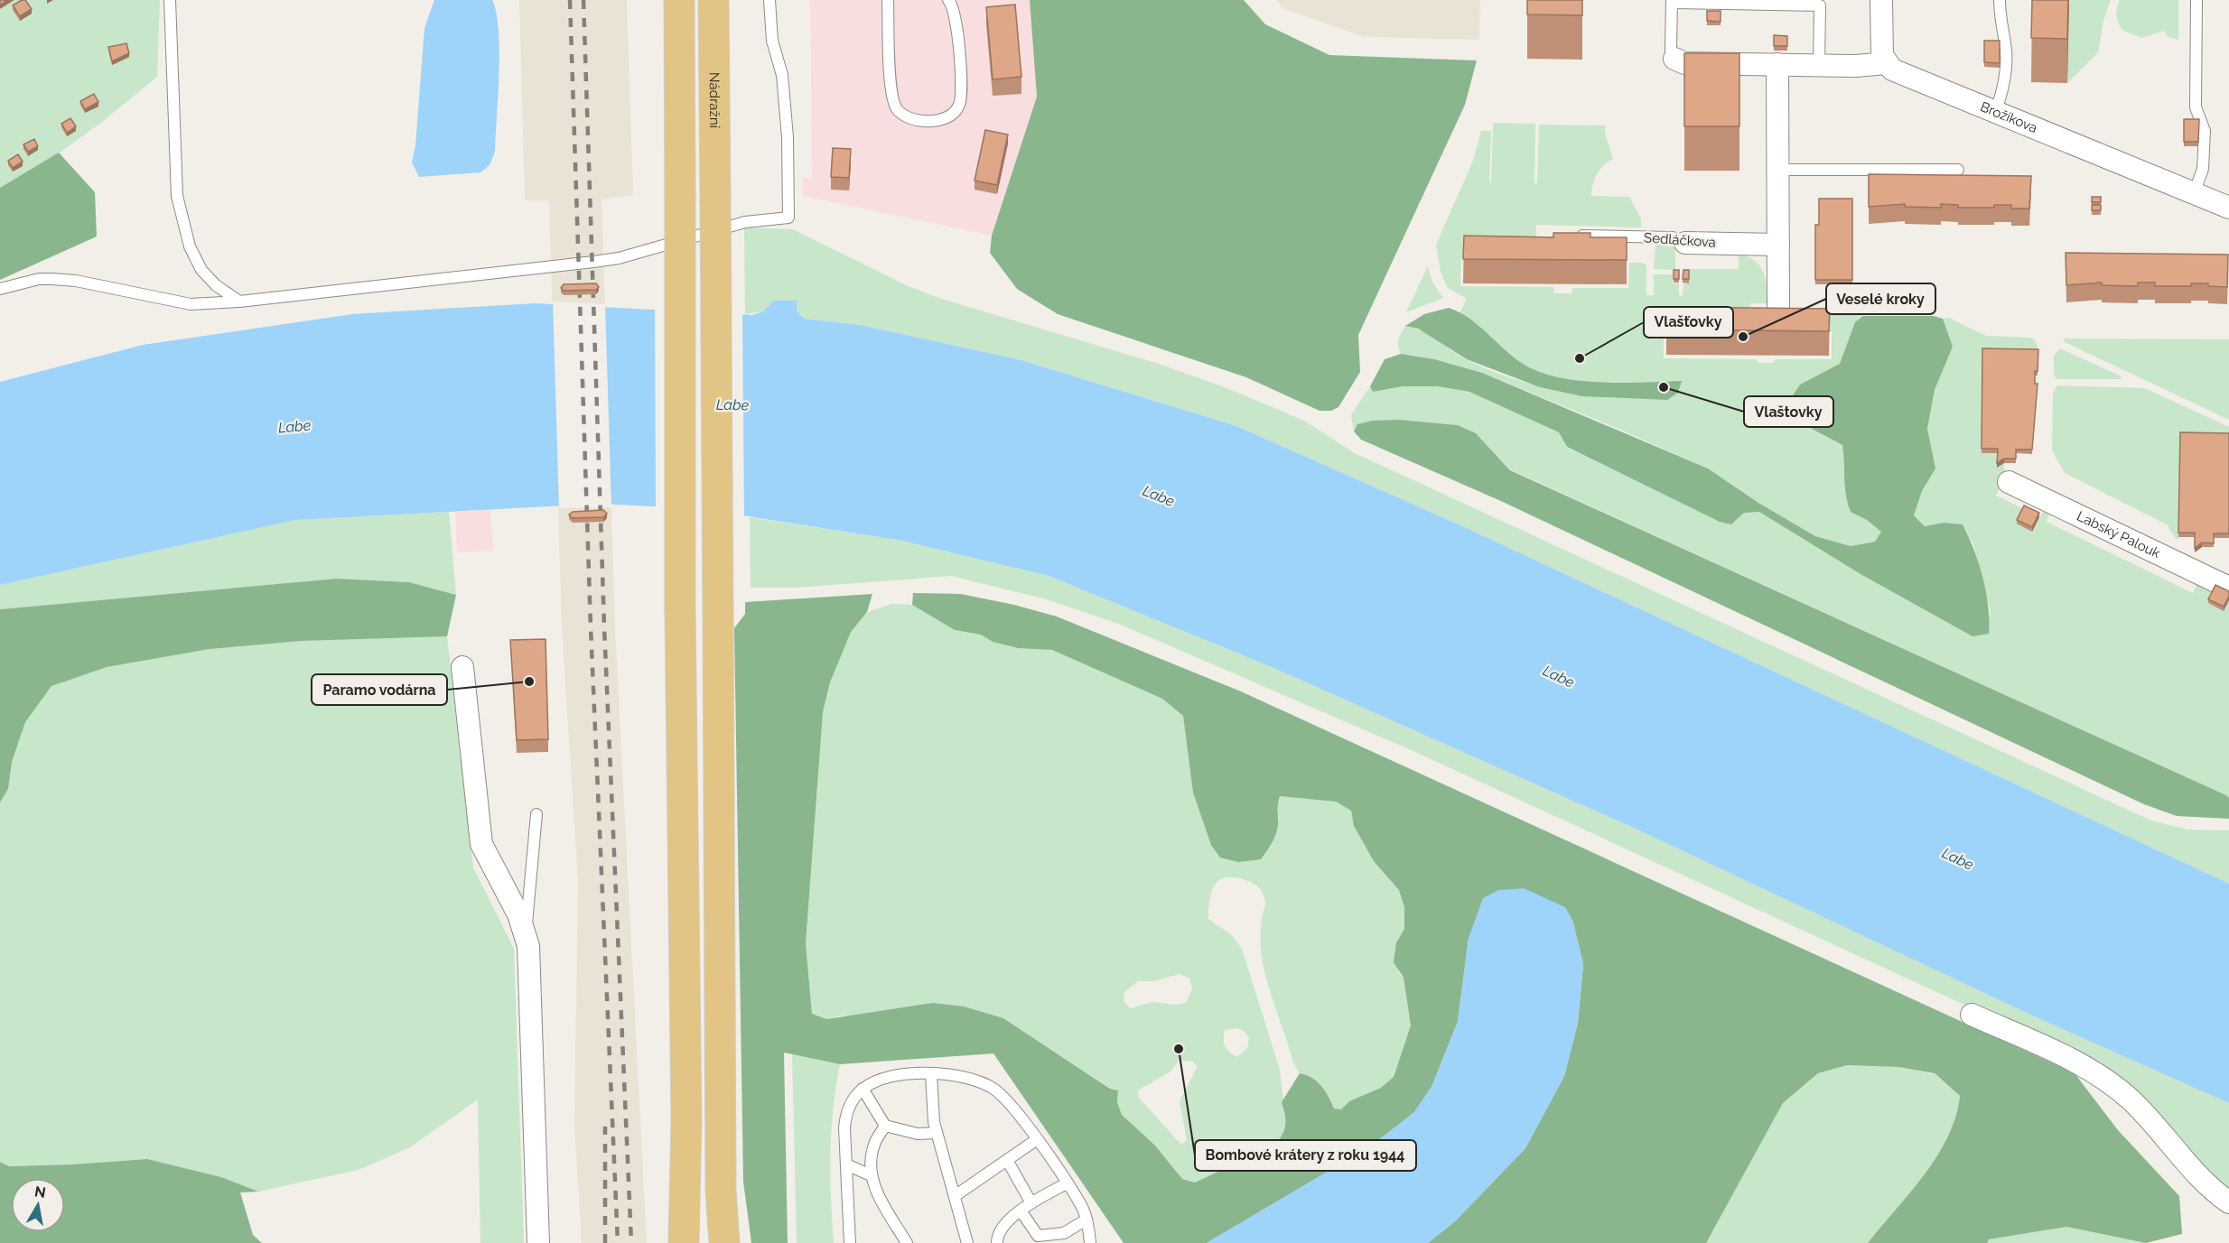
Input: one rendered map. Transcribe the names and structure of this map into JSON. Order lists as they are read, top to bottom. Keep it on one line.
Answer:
{"streets":{"main road":["Nádražní"],"street":["Brožíkova","Sedláčkova","Labský Palouk"]},"water":["Labe"],"places":["Veselé kroky","Vlašťovky","Vlaštovky","Paramo vodárna","Bombové krátery z roku 1944"],"north":"top"}
